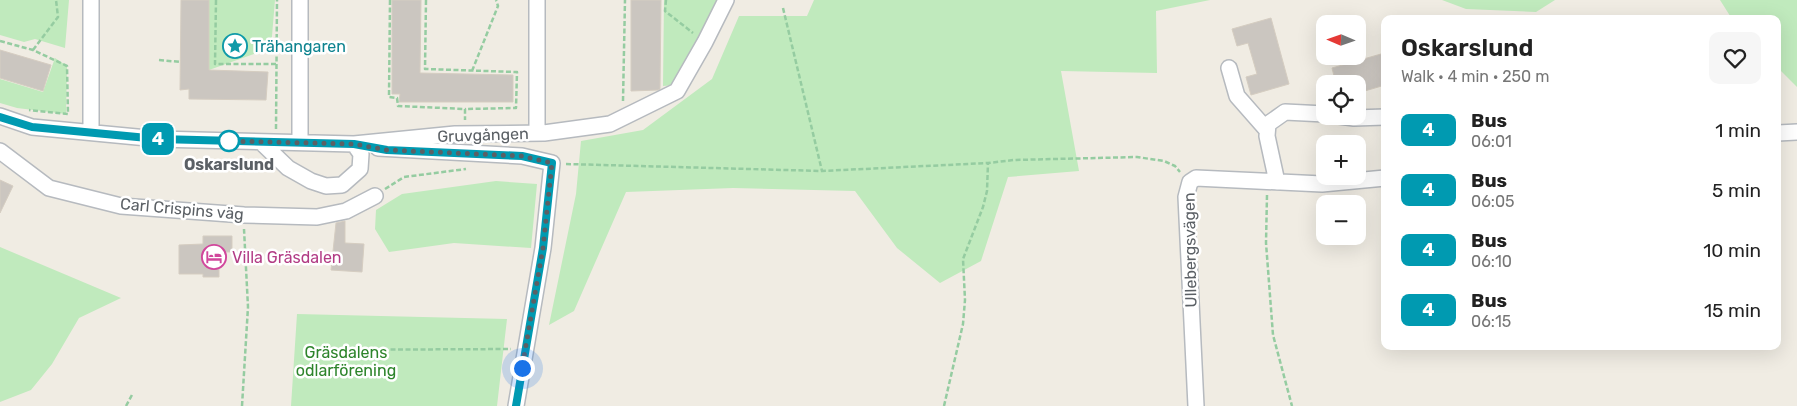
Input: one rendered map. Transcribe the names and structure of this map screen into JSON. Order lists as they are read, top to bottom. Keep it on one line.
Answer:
{"streets":{"street":["Gruvgången","Carl Crispins väg","Ullebergsvägen"]},"parks":["Gräsdalens odlarförening"],"places":{"place":["Trähangaren"],"other":["Oskarslund"],"hotel":["Villa Gräsdalen"]},"lines":["bus line 4"],"north":"left","page":{"on_map":"4","map_buttons":["+","−"],"heading":["Oskarslund","Walk · 4 min · 250 m"],"list":[{"mark":"4","name":"Bus","note":"06:01","value":"1 min"},{"mark":"4","name":"Bus","note":"06:05","value":"5 min"},{"mark":"4","name":"Bus","note":"06:10","value":"10 min"},{"mark":"4","name":"Bus","note":"06:15","value":"15 min"}]}}
